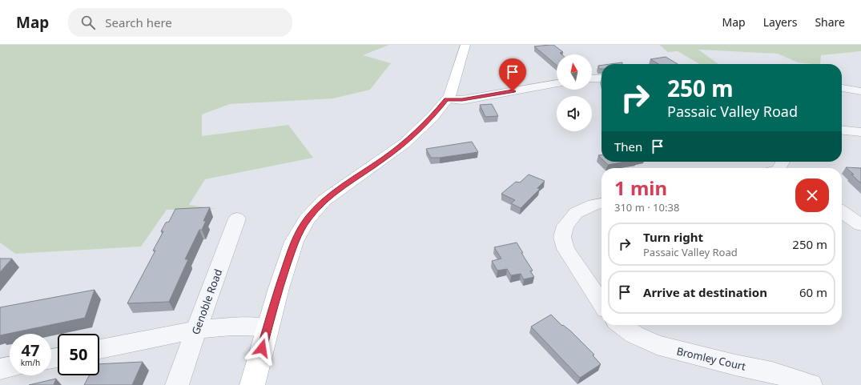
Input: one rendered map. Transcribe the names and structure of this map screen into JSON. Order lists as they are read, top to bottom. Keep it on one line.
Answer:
{"streets":{"street":["Genoble Road","Bromley Court"]},"north":"top","page":{"header":"Map","search":"Search here","nav":["Map","Layers","Share"],"turn":["250 m","Passaic Valley Road"],"then":"Then","heading":["1 min","310 m · 10:38"],"list":[{"name":"Turn right","note":"Passaic Valley Road","value":"250 m"},{"name":"Arrive at destination","value":"60 m"}],"speed":"47 km/h","limit":"50"}}
